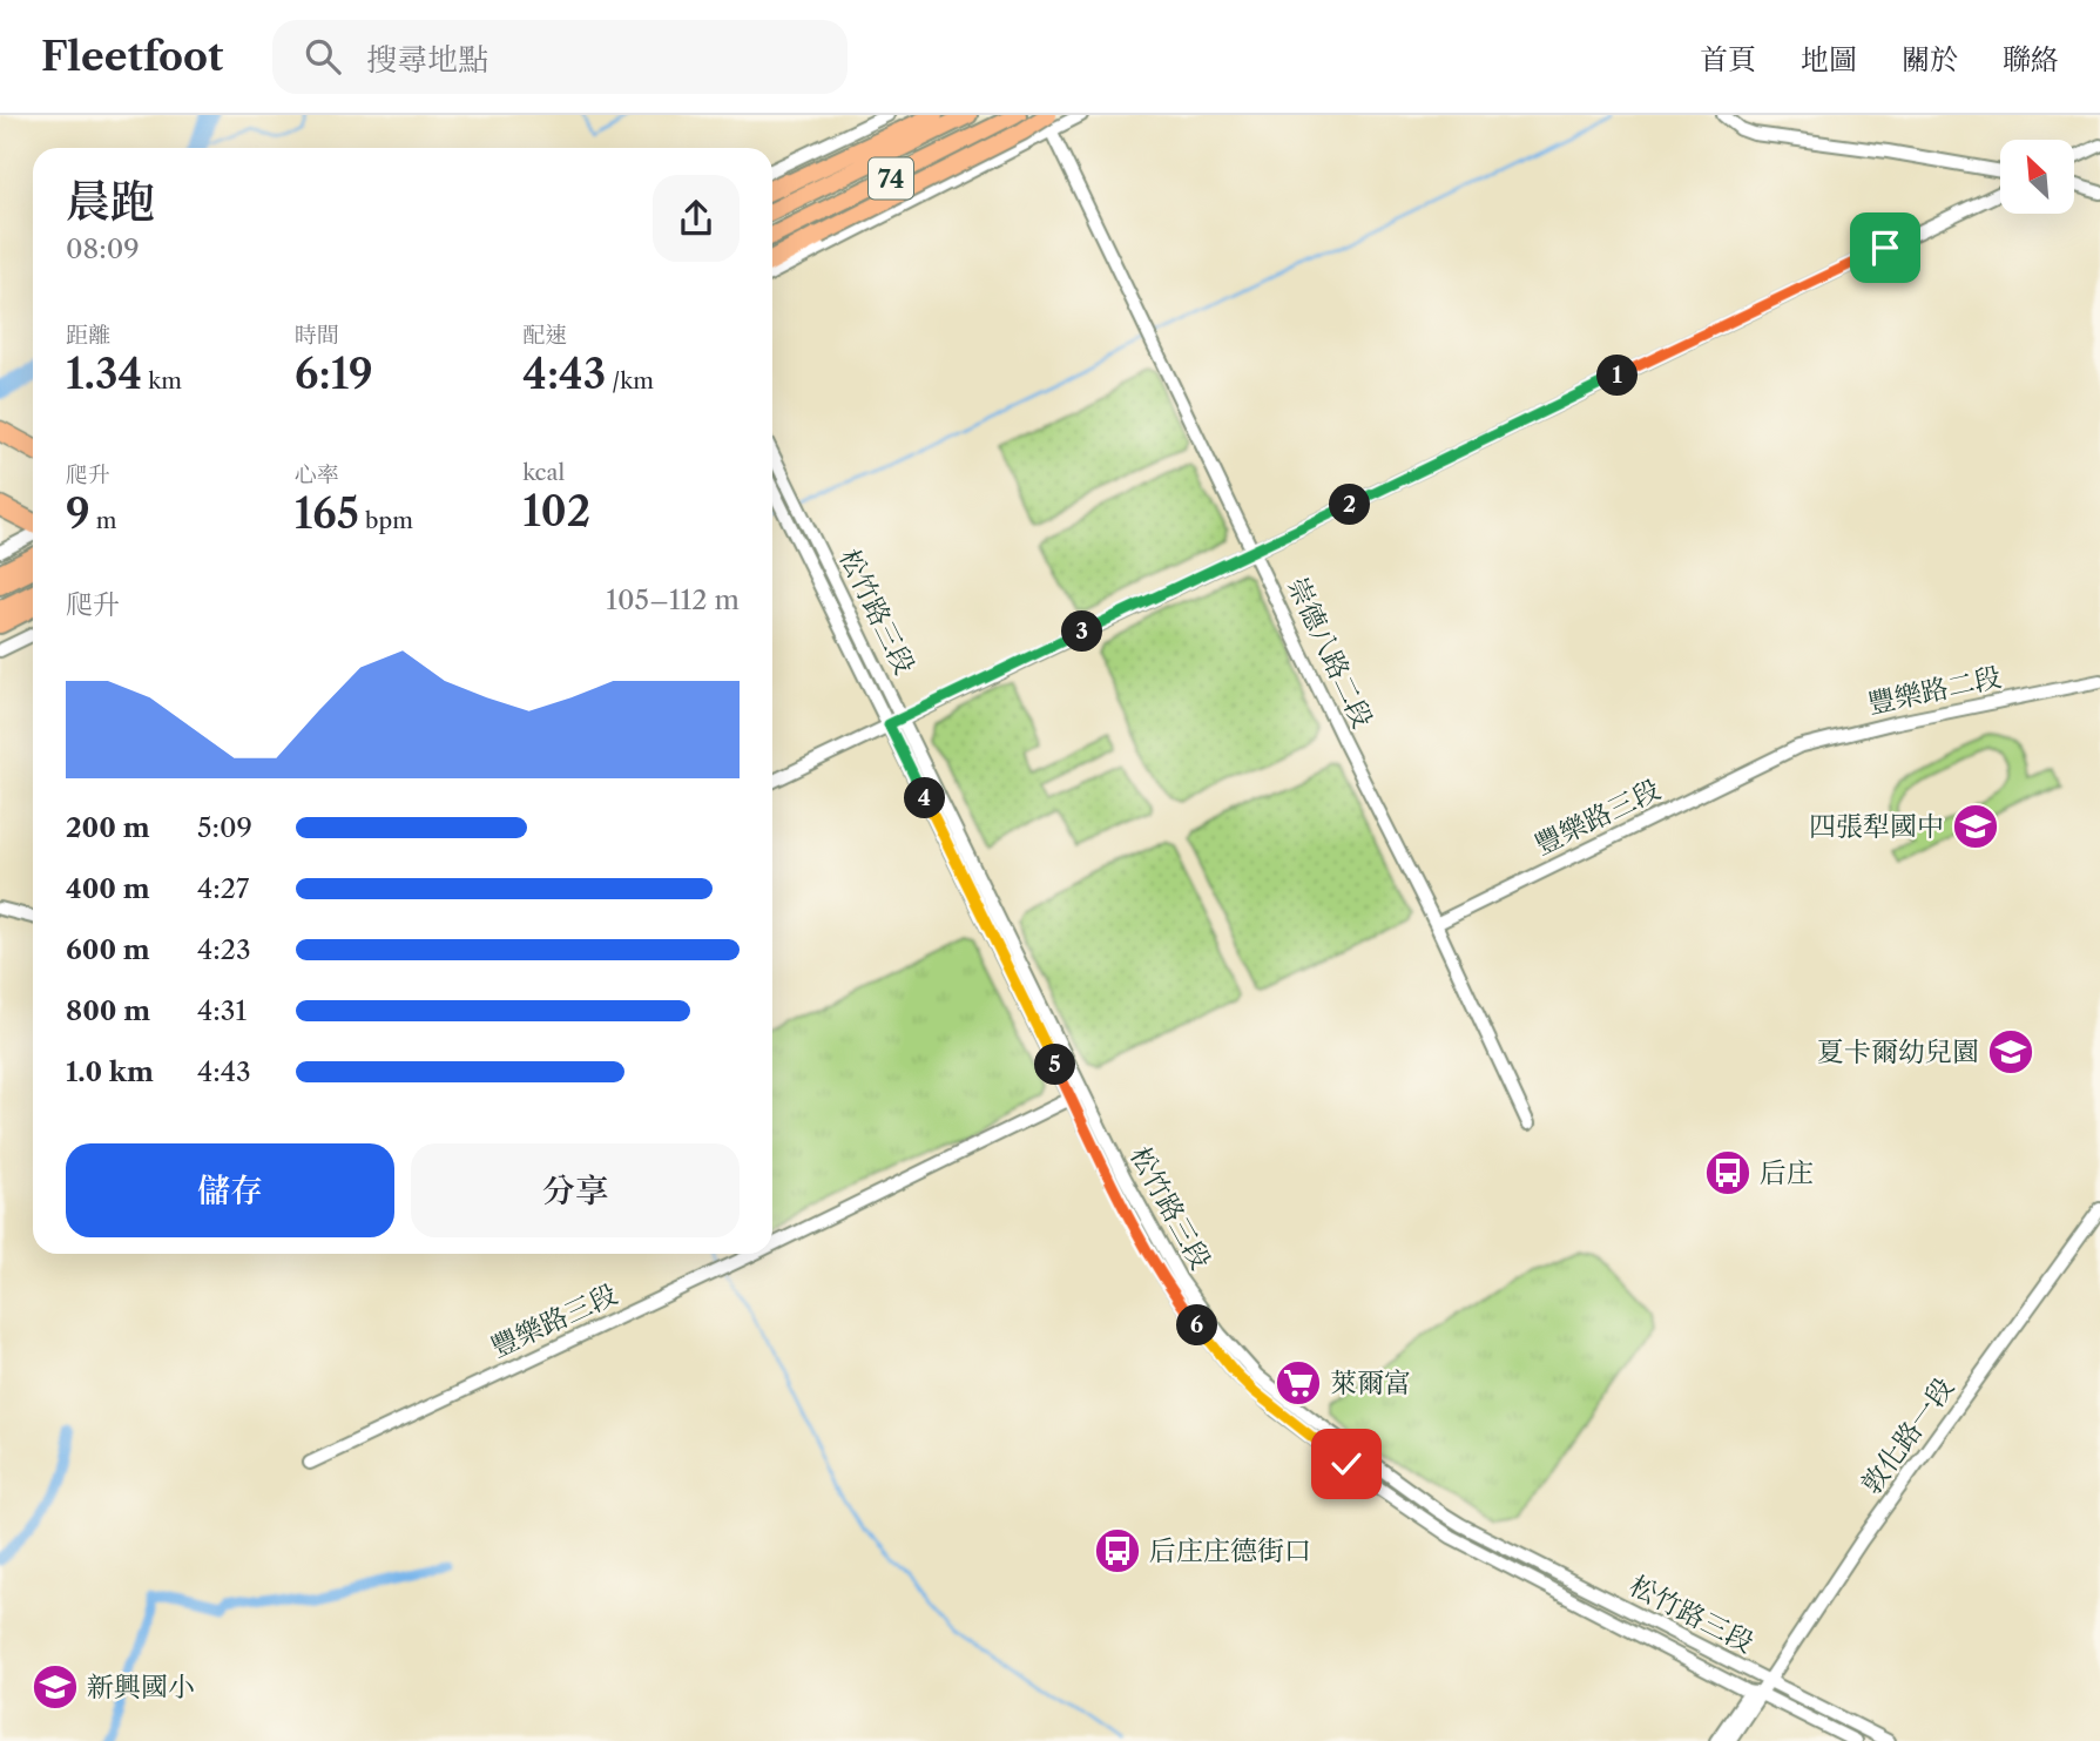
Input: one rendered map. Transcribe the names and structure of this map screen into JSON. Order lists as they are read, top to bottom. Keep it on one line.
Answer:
{"streets":{"highway":["74"],"street":["松竹路三段","崇德八路二段","豐樂路二段","豐樂路三段","敦化路一段"]},"crossings":[["74","崇德八路二段"],["松竹路三段","豐樂路三段"],["松竹路三段","敦化路一段"],["崇德八路二段","豐樂路三段"],["豐樂路二段","豐樂路三段"]],"places":{"school or university":["四張犁國中","夏卡爾幼兒園","新興國小"],"bus stop":["后庄","后庄庄德街口"],"supermarket":["萊爾富"]},"north":"top left","page":{"header":"Fleetfoot","search":"搜尋地點","nav":["首頁","地圖","關於","聯絡"],"heading":["晨跑","08:09"],"stats":[["距離","1.34 km"],["時間","6:19"],["配速","4:43 /km"],["爬升","9 m"],["心率","165 bpm"],["kcal","102"]],"pins":["1","2","3","4","5","6"],"chart":["爬升","105–112 m"],"list":[{"name":"200 m","note":"5:09"},{"name":"400 m","note":"4:27"},{"name":"600 m","note":"4:23"},{"name":"800 m","note":"4:31"},{"name":"1.0 km","note":"4:43"}],"buttons":["儲存","分享"]}}
